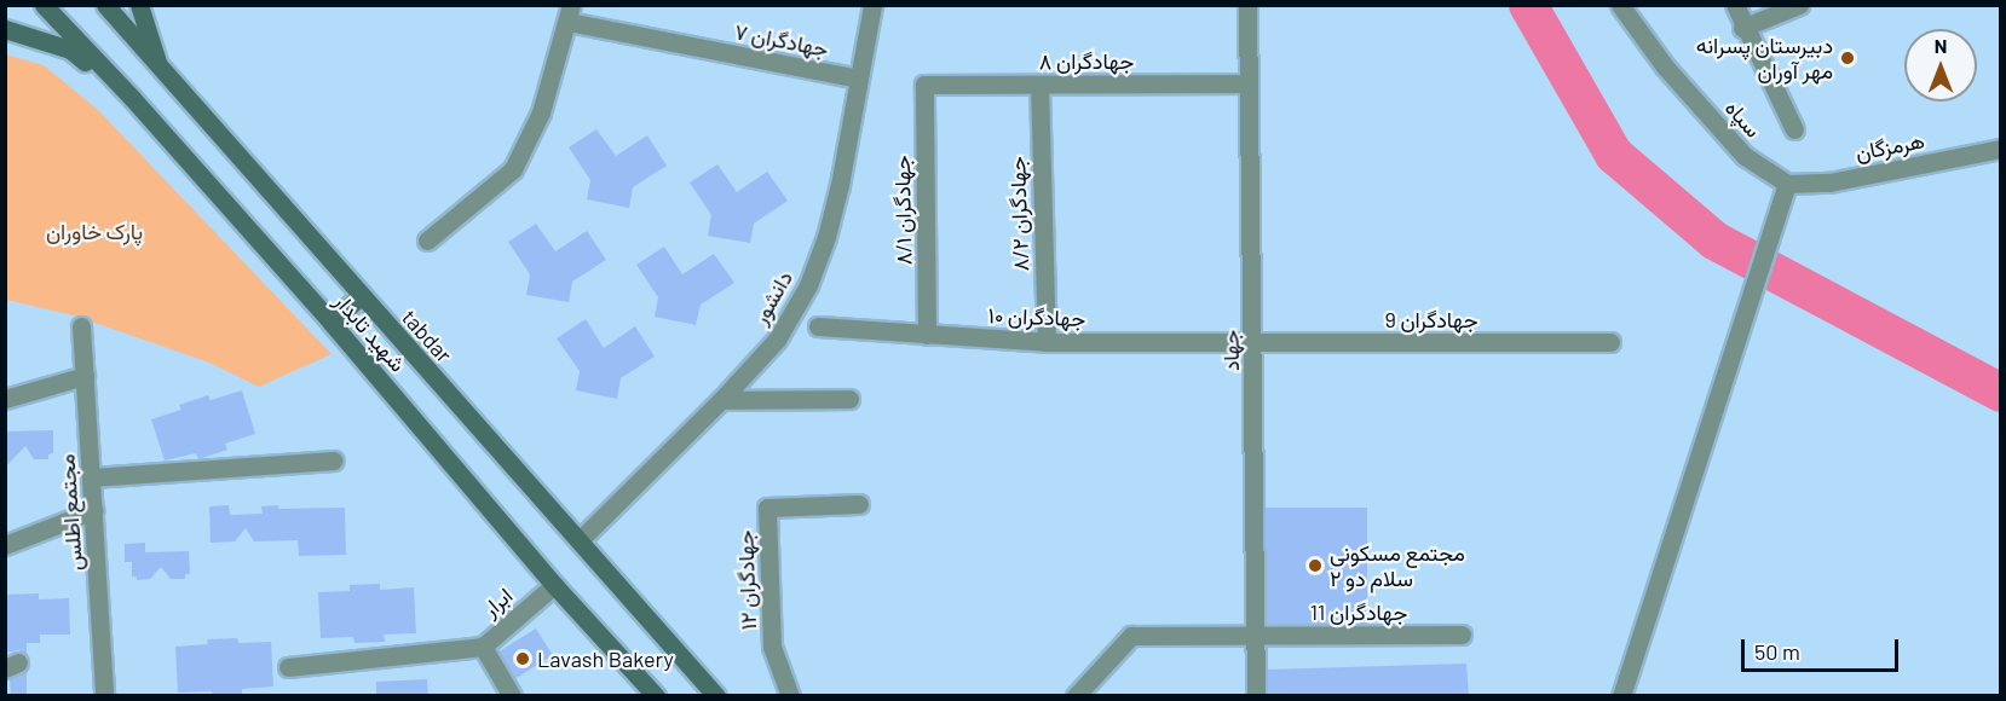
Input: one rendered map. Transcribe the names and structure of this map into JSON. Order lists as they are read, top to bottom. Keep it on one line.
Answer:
{"streets":{"main road":["شهید تابدار","tabdar"],"street":["جهادگران ۷","جهادگران ۸","سپاه","هرمزگان","جهادگران ۸/۱","جهادگران ۸/۲","دانشور","جهادگران ۱۰","جهادگران 9","جهاد","مجتمع اطلس","جهادگران ۱۲","ابرار","جهادگران 11"]},"crossings":[["جهادگران ۷","دانشور"],["جهادگران ۸","جهادگران ۸/۱"],["جهادگران ۸","جهادگران ۸/۲"],["جهادگران ۸","جهاد"],["سپاه","هرمزگان"],["جهادگران ۸/۱","جهادگران ۱۰"],["جهادگران ۸/۲","جهادگران ۱۰"],["دانشور","tabdar"],["جهادگران ۱۰","جهادگران 9"],["جهادگران ۱۰","جهاد"],["جهادگران 9","جهاد"],["شهید تابدار","ابرار"],["جهاد","جهادگران 11"]],"parks":["پارک خاوران"],"places":["دبیرستان پسرانه مهر آوران","مجتمع مسکونی سلام دو ۲","Lavash Bakery"],"scale_bar":"50 m","north":"top"}
